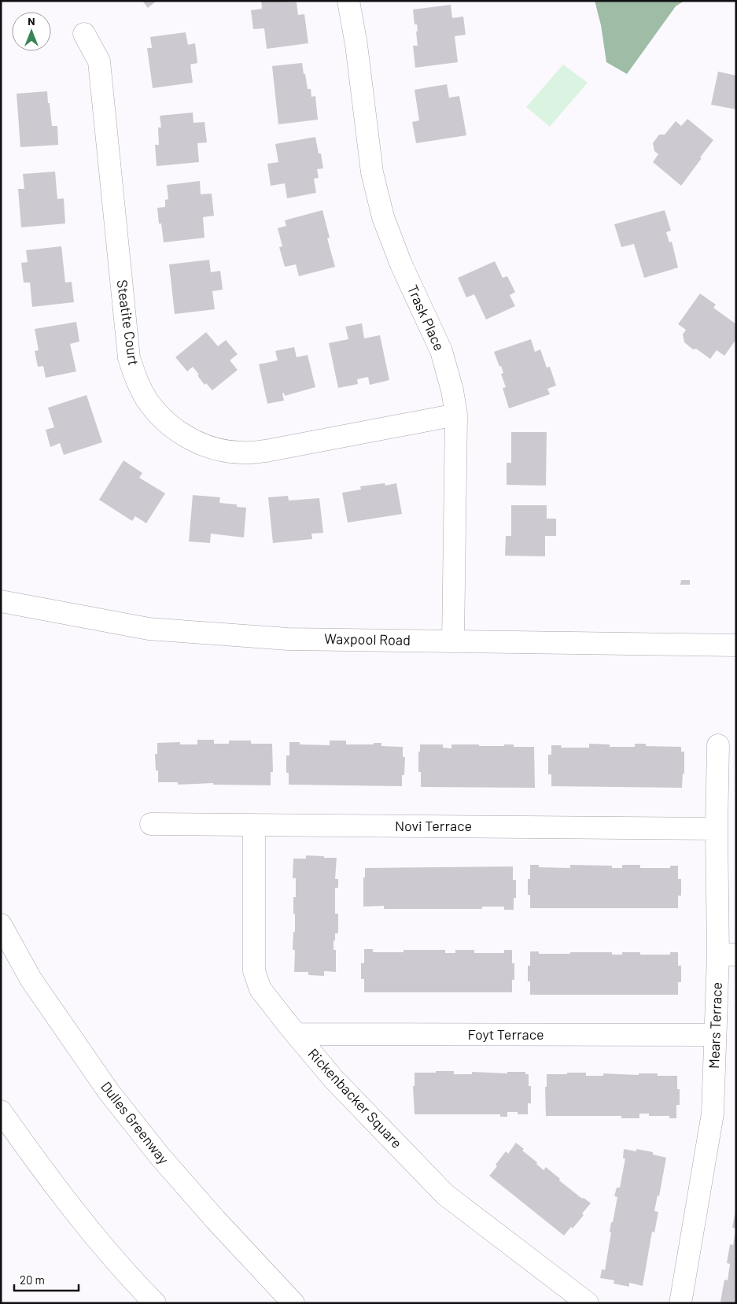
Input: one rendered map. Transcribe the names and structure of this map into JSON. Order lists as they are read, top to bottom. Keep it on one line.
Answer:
{"streets":{"main road":["Trask Place","Steatite Court","Waxpool Road","Novi Terrace","Mears Terrace","Foyt Terrace","Rickenbacker Square","Dulles Greenway"]},"crossings":[["Trask Place","Steatite Court"],["Trask Place","Waxpool Road"],["Novi Terrace","Mears Terrace"],["Novi Terrace","Rickenbacker Square"],["Mears Terrace","Foyt Terrace"],["Foyt Terrace","Rickenbacker Square"]],"scale_bar":"20 m","north":"top"}
